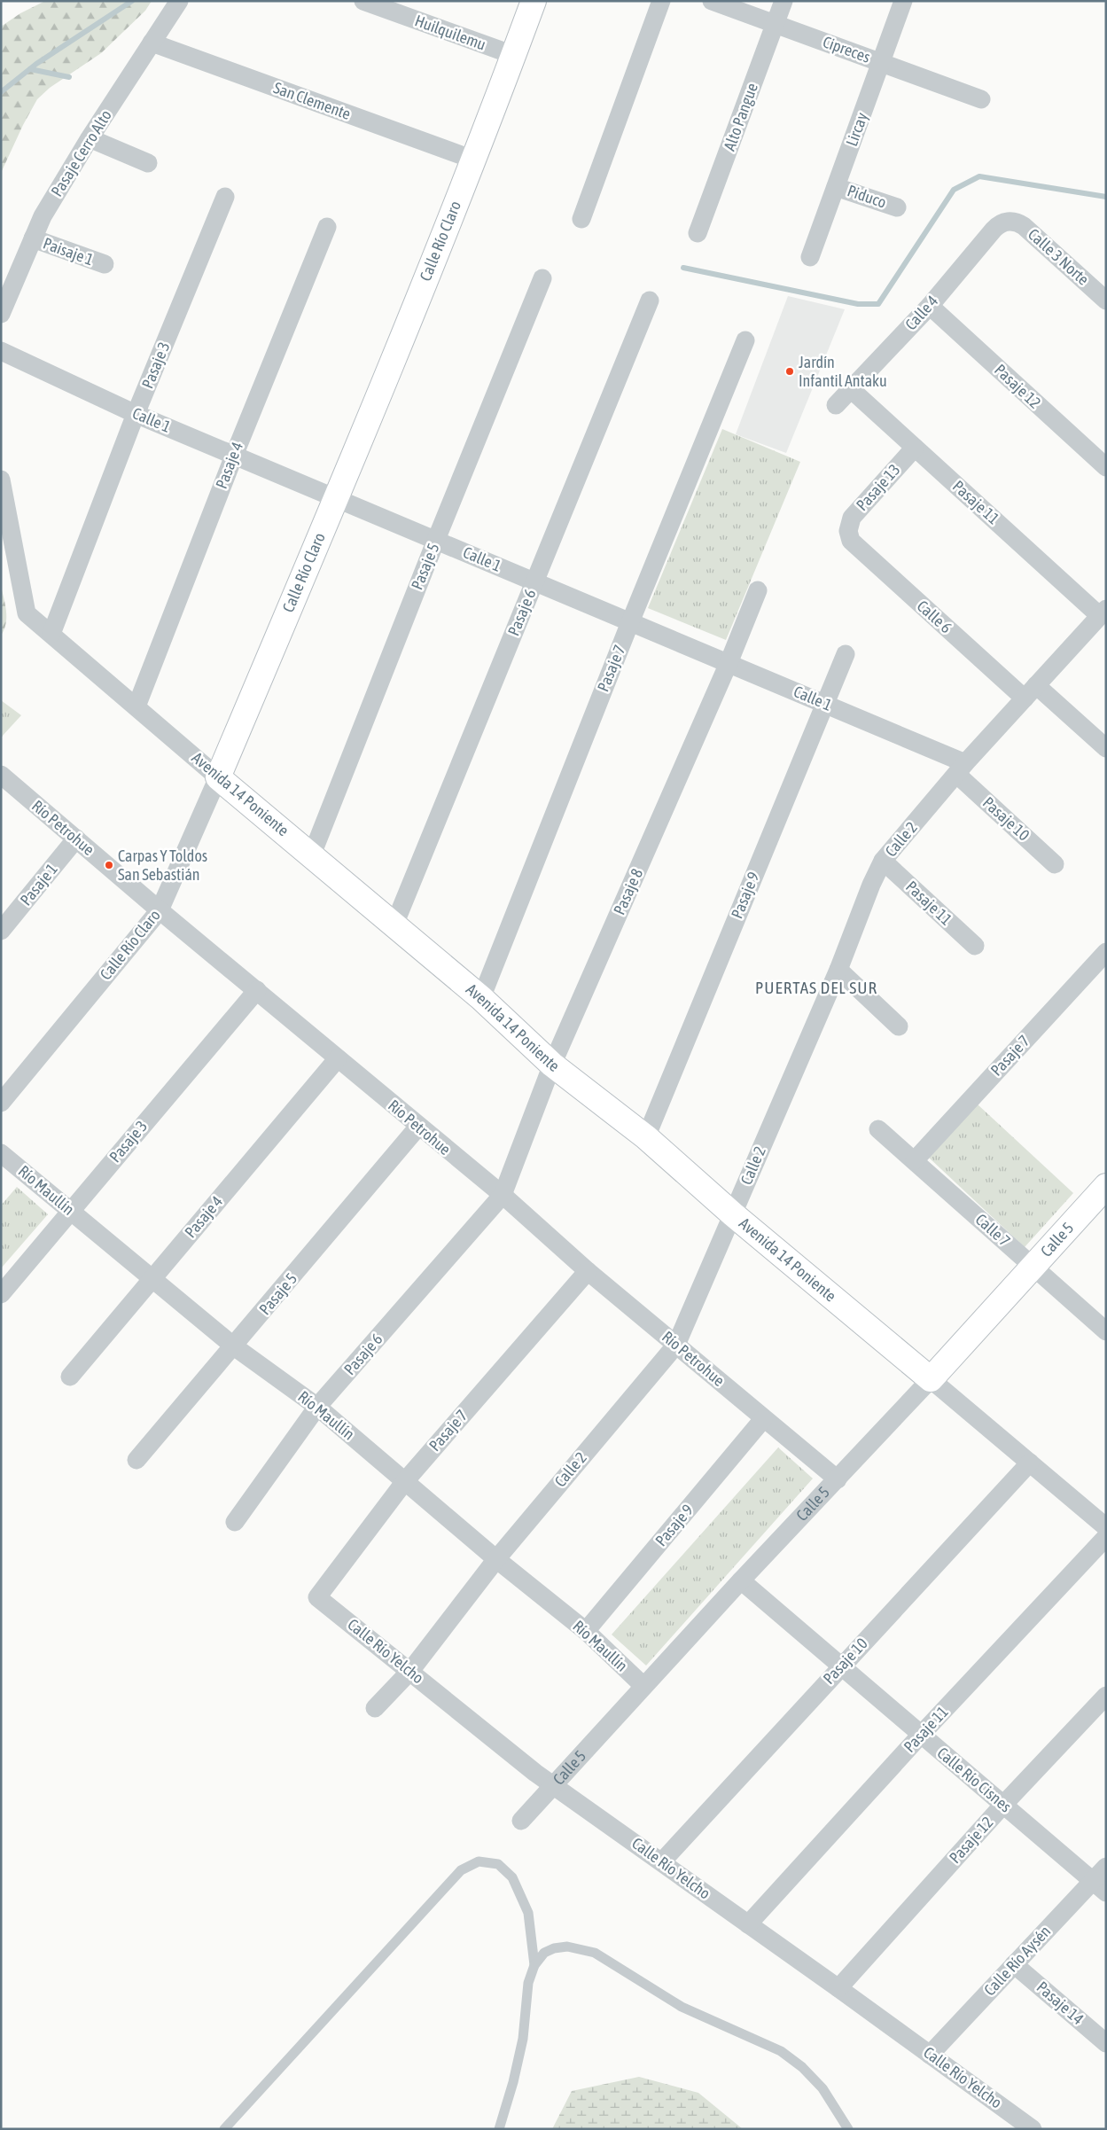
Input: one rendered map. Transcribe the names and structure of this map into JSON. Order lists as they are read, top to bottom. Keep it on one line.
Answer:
{"streets":{"street":["Huilquilemu","Cipreces","San Clemente","Alto Pangue","Lircay","Pasaje Cerro Alto","Piduco","Calle Río Claro","Paisaje 1","Calle 3 Norte","Calle 4","Pasaje 3","Pasaje 12","Calle 1","Pasaje 4","Pasaje 13","Pasaje 11","Pasaje 5","Pasaje 6","Calle 6","Pasaje 7","Avenida 14 Poniente","Pasaje 10","Río Petrohue","Calle 2","Pasaje 1","Pasaje 8","Pasaje 9","Río Maullín","Calle 7","Calle 5","Calle Río Yelcho","Calle Río Cisnes","Calle Río Aysén","Pasaje 14"]},"crossings":[["Huilquilemu","Calle Río Claro"],["Cipreces","Alto Pangue"],["Cipreces","Lircay"],["San Clemente","Pasaje Cerro Alto"],["San Clemente","Calle Río Claro"],["Lircay","Piduco"],["Pasaje Cerro Alto","Paisaje 1"],["Calle Río Claro","Calle 1"],["Calle Río Claro","Avenida 14 Poniente"],["Calle Río Claro","Río Petrohue"],["Calle 3 Norte","Calle 4"],["Calle 4","Pasaje 12"],["Calle 4","Pasaje 11"],["Pasaje 3","Calle 1"],["Pasaje 3","Avenida 14 Poniente"],["Pasaje 3","Río Petrohue"],["Pasaje 3","Río Maullín"],["Pasaje 12","Calle Río Yelcho"],["Pasaje 12","Calle Río Cisnes"],["Calle 1","Pasaje 4"],["Calle 1","Pasaje 5"],["Calle 1","Pasaje 6"],["Calle 1","Pasaje 7"],["Calle 1","Pasaje 10"],["Calle 1","Calle 2"],["Calle 1","Pasaje 8"],["Calle 1","Pasaje 9"],["Pasaje 4","Avenida 14 Poniente"],["Pasaje 4","Río Petrohue"],["Pasaje 4","Río Maullín"],["Pasaje 13","Pasaje 11"],["Pasaje 13","Calle 6"],["Pasaje 11","Calle 2"],["Pasaje 11","Calle Río Yelcho"],["Pasaje 11","Calle Río Cisnes"],["Pasaje 5","Avenida 14 Poniente"],["Pasaje 5","Río Petrohue"],["Pasaje 5","Río Maullín"],["Pasaje 6","Avenida 14 Poniente"],["Pasaje 6","Río Petrohue"],["Pasaje 6","Pasaje 8"],["Pasaje 6","Río Maullín"],["Calle 6","Calle 2"],["Pasaje 7","Avenida 14 Poniente"],["Pasaje 7","Río Petrohue"],["Pasaje 7","Río Maullín"],["Pasaje 7","Calle 7"],["Pasaje 7","Calle Río Yelcho"],["Avenida 14 Poniente","Pasaje 10"],["Avenida 14 Poniente","Calle 2"],["Avenida 14 Poniente","Pasaje 8"],["Avenida 14 Poniente","Pasaje 9"],["Avenida 14 Poniente","Calle 5"],["Pasaje 10","Calle 2"],["Pasaje 10","Calle Río Yelcho"],["Pasaje 10","Calle Río Cisnes"],["Río Petrohue","Calle 2"],["Río Petrohue","Pasaje 1"],["Río Petrohue","Pasaje 8"],["Río Petrohue","Pasaje 9"],["Río Petrohue","Calle 5"],["Calle 2","Río Maullín"],["Calle 2","Calle Río Yelcho"],["Pasaje 9","Río Maullín"],["Río Maullín","Calle 5"],["Calle 7","Calle 5"],["Calle 5","Calle Río Yelcho"],["Calle 5","Calle Río Cisnes"],["Calle Río Yelcho","Calle Río Aysén"],["Calle Río Cisnes","Calle Río Aysén"],["Calle Río Aysén","Pasaje 14"]],"districts":["PUERTAS DEL SUR"],"places":["Jardín Infantil Antaku","Carpas Y Toldos San Sebastián"]}
